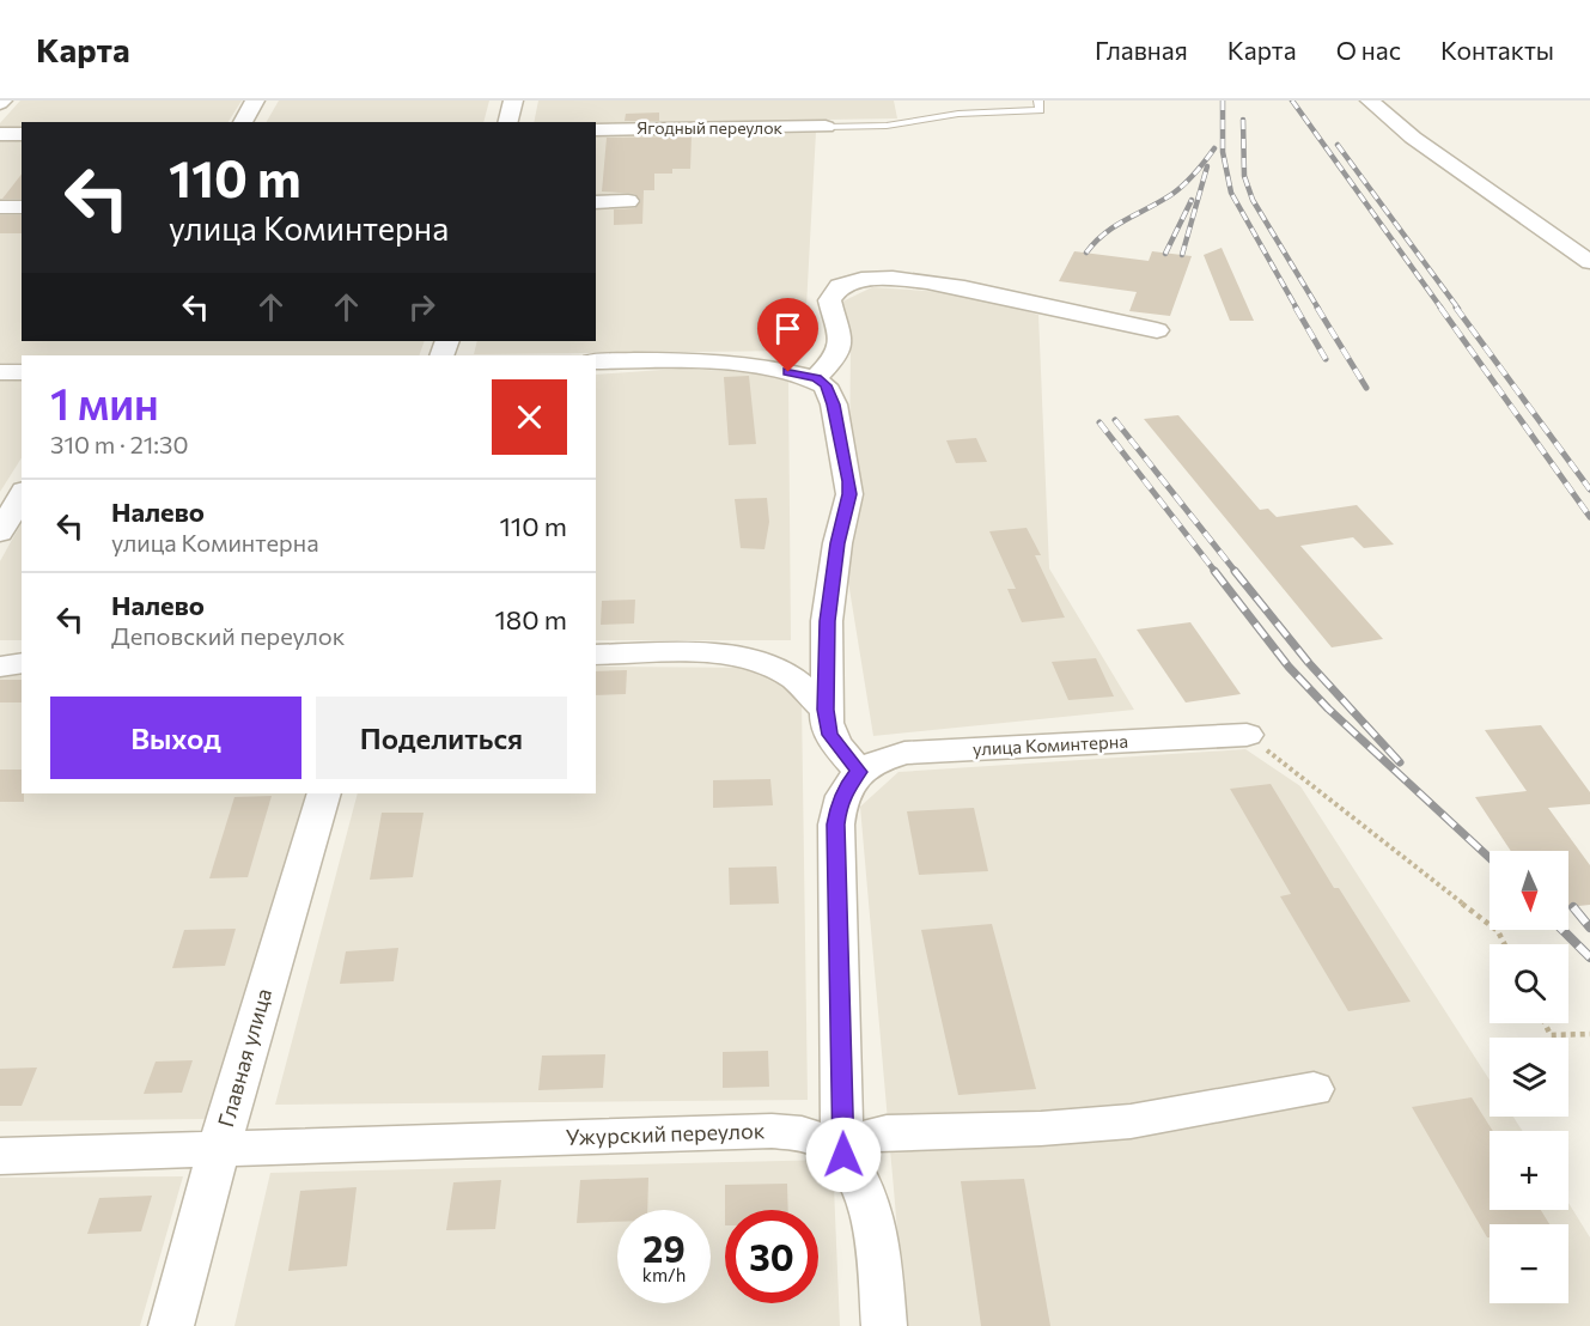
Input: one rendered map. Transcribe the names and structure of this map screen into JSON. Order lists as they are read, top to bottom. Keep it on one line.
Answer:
{"streets":{"street":["Ягодный переулок","улица Коминтерна","Главная улица","Ужурский переулок"]},"crossings":[["Главная улица","Ужурский переулок"]],"north":"bottom","page":{"header":"Карта","nav":["Главная","Карта","О нас","Контакты"],"turn":["110 m","улица Коминтерна"],"heading":["1 мин","310 m · 21:30"],"list":[{"name":"Налево","note":"улица Коминтерна","value":"110 m"},{"name":"Налево","note":"Деповский переулок","value":"180 m"}],"buttons":["Выход","Поделиться"],"map_buttons":["+","−"],"speed":"29 km/h","limit":"30"}}
